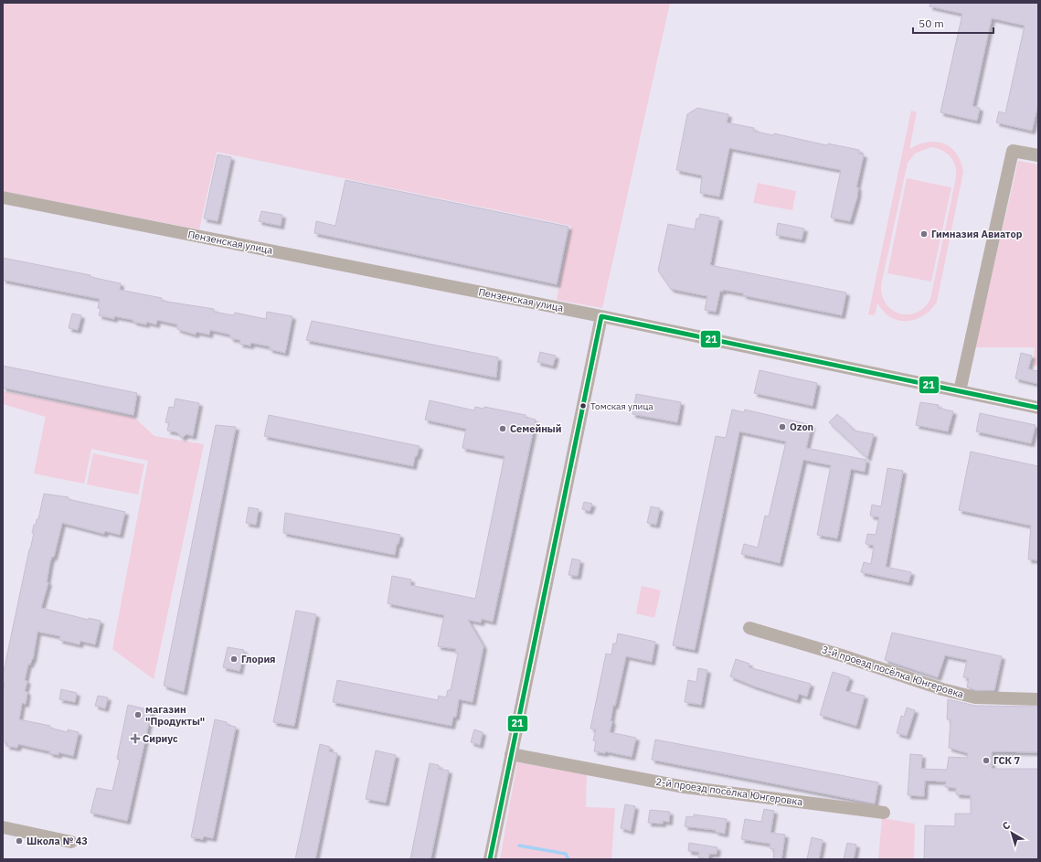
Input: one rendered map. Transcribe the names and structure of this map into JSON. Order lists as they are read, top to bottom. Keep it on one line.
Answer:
{"streets":{"street":["Пензенская улица","3-й проезд посёлка Юнгеровка","2-й проезд посёлка Юнгеровка"]},"places":{"other":["Гимназия Авиатор","Томская улица","Ozon","Семейный","Глория","магазин \"Продукты\"","ГСК 7","Школа № 43"],"health":["Сириус"]},"lines":["transit line 21"],"scale_bar":"50 m","north":"top left"}
